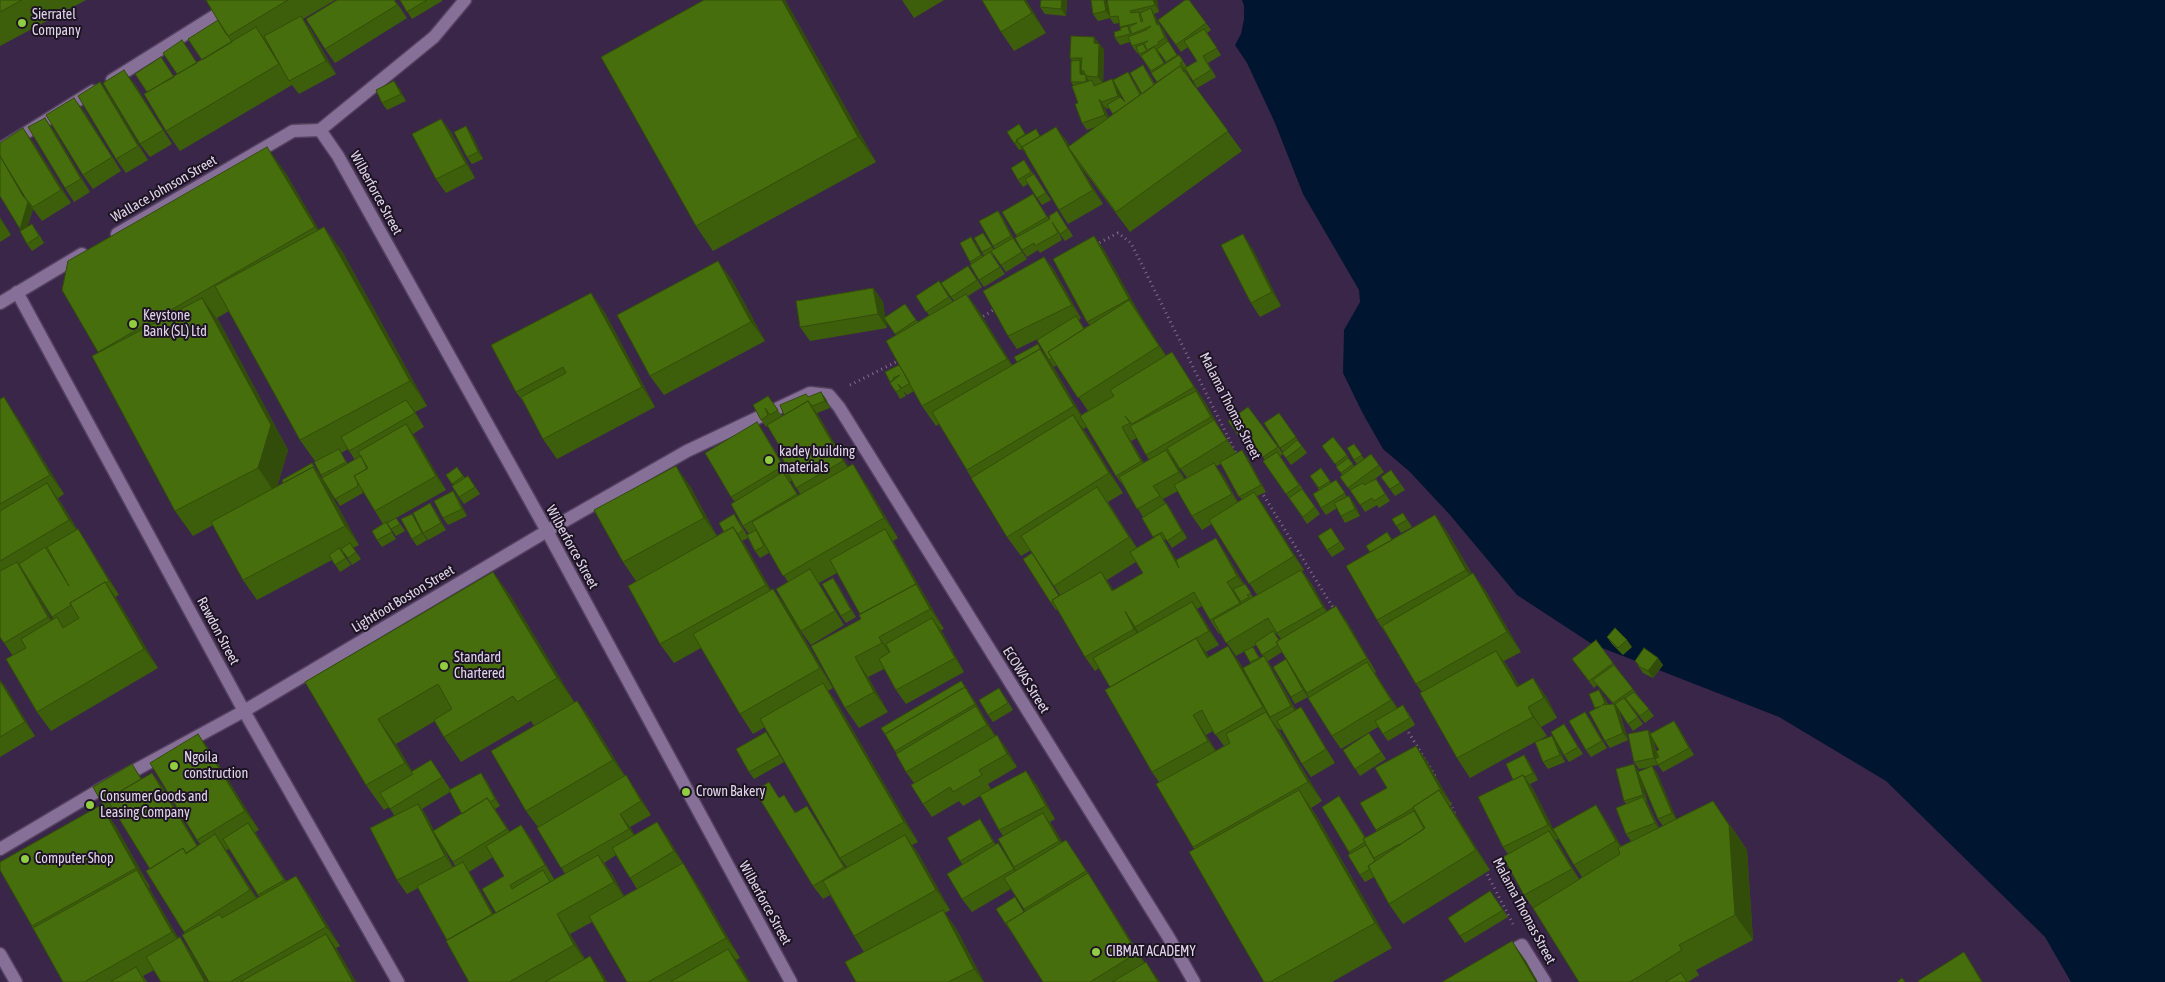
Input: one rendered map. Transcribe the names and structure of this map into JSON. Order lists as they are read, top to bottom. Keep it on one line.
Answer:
{"streets":{"street":["Wallace Johnson Street","Wilberforce Street","Malama Thomas Street","Lightfoot Boston Street","Rawdon Street","ECOWAS Street"]},"crossings":[["Wallace Johnson Street","Wilberforce Street"],["Wallace Johnson Street","Rawdon Street"],["Wilberforce Street","Lightfoot Boston Street"],["Lightfoot Boston Street","Rawdon Street"],["Lightfoot Boston Street","ECOWAS Street"]],"places":["Sierratel Company","Keystone Bank (SL) Ltd","kadey building materials","Standard Chartered","Ngoila construction","Crown Bakery","Consumer Goods and Leasing Company","Computer Shop","CIBMAT ACADEMY"]}
